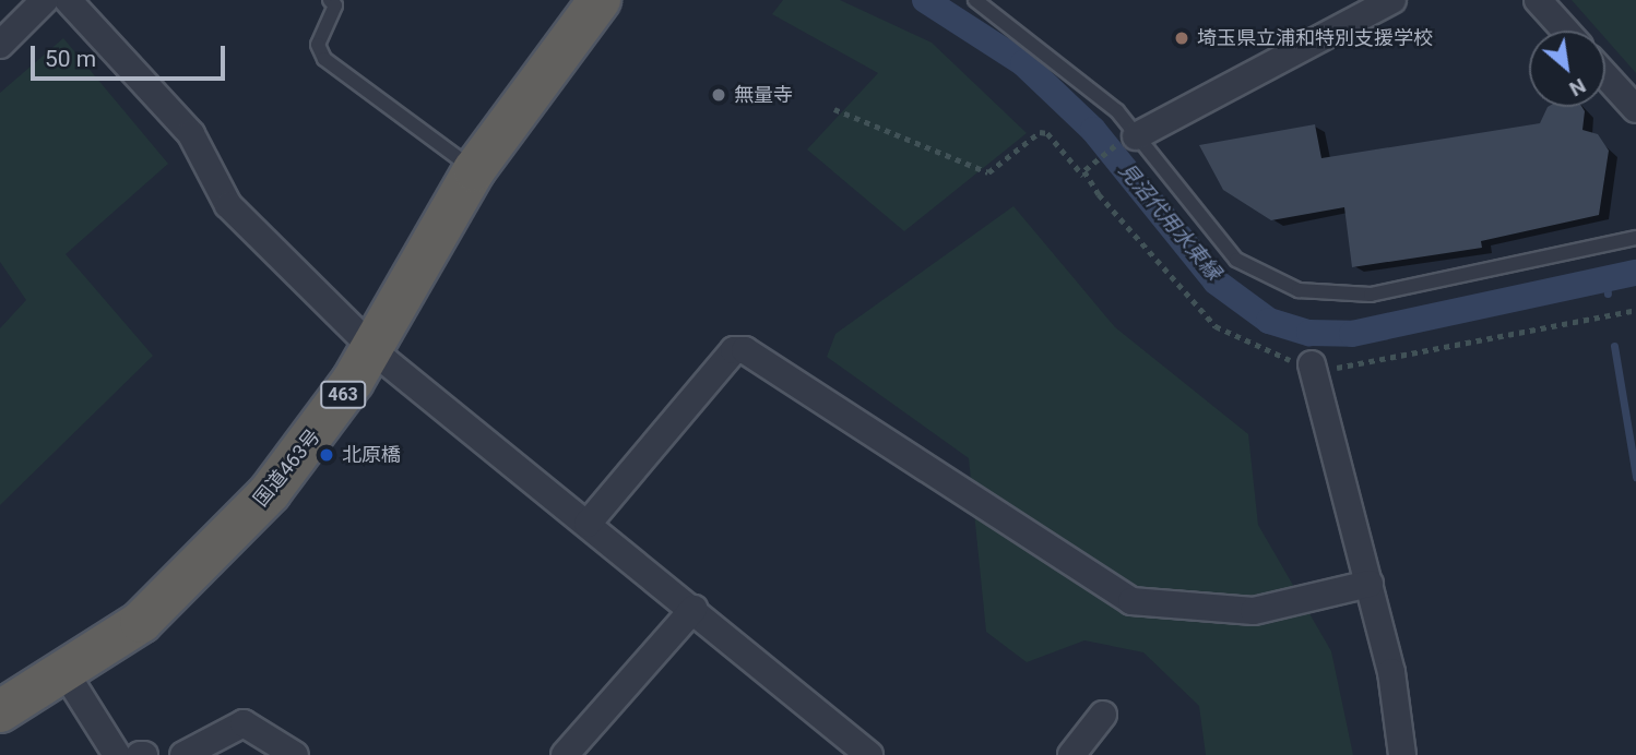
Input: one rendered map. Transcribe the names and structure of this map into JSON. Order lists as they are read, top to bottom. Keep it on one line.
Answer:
{"streets":{"highway":["463","国道463号"]},"water":["見沼代用水東縁"],"places":["埼玉県立浦和特別支援学校","無量寺","北原橋"],"scale_bar":"50 m","north":"bottom right"}
